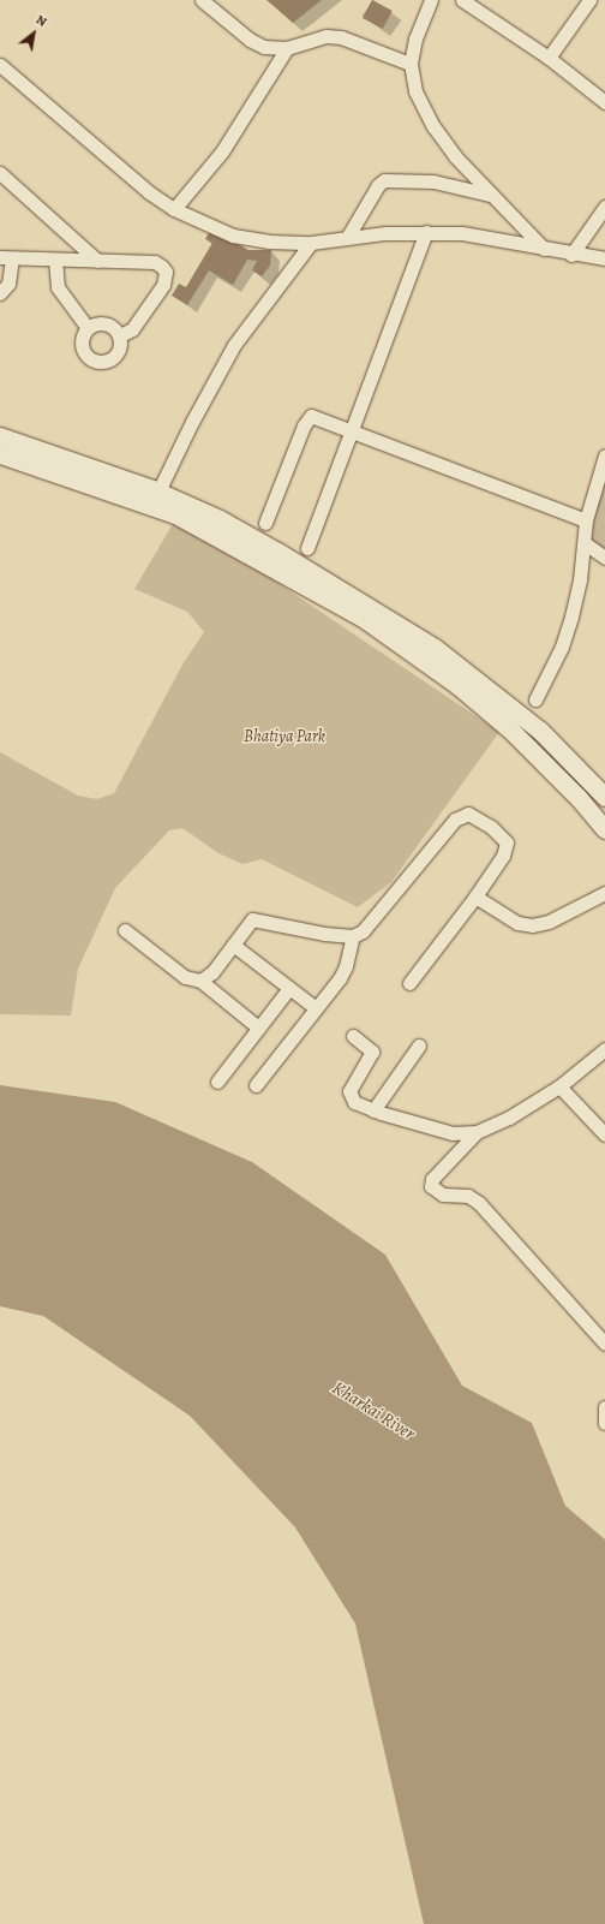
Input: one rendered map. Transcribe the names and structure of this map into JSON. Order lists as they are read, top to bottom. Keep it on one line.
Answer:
{"water":["Kharkai River"],"parks":["Bhatiya Park"],"north":"top right"}
